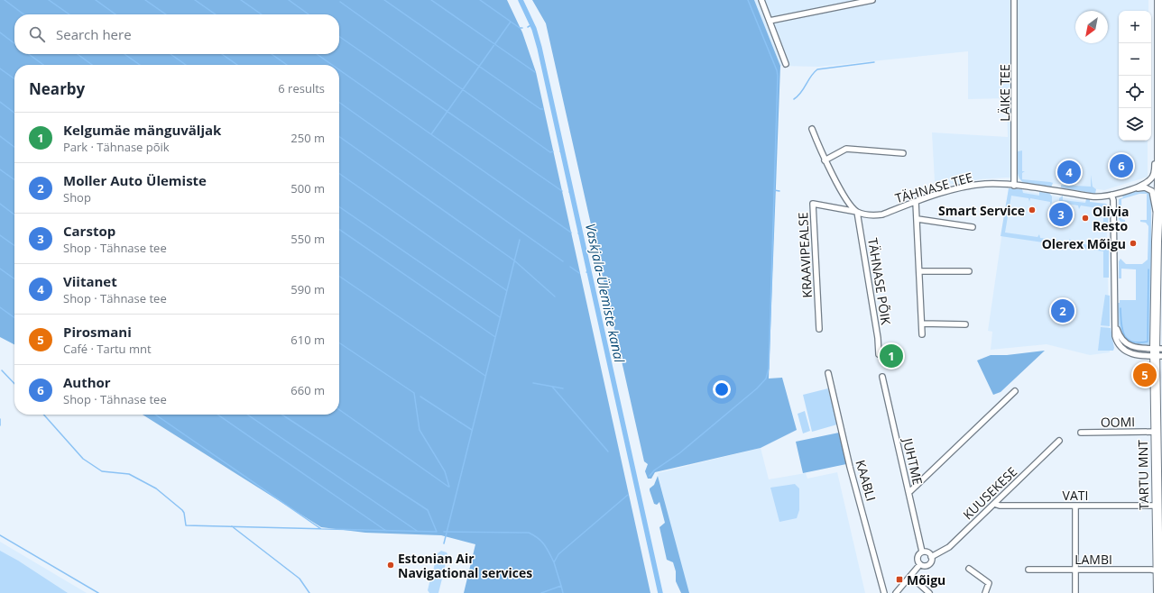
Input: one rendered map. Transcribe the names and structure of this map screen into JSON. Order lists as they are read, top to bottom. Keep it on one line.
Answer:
{"streets":{"highway":["TARTU MNT"],"street":["LÄIKE TEE","TÄHNASE TEE","KRAAVIPEALSE","TÄHNASE PÕIK","OOMI","JUHTME","KAABLI","KUUSEKESE","VATI","LAMBI"]},"crossings":[["LÄIKE TEE","TÄHNASE TEE"],["TÄHNASE TEE","KRAAVIPEALSE"],["TÄHNASE TEE","TÄHNASE PÕIK"],["KRAAVIPEALSE","TÄHNASE PÕIK"],["OOMI","TARTU MNT"],["JUHTME","KUUSEKESE"],["TARTU MNT","VATI"],["TARTU MNT","LAMBI"],["KUUSEKESE","VATI"]],"water":["Vaskjala-Ülemiste kanal"],"places":{"other":["Smart Service","Olivia Resto","Olerex Mõigu","Estonian Air Navigational services"],"transit":["Mõigu"]},"north":"bottom left","page":{"map_buttons":["+","−"],"search":"Search here","heading":["Nearby","6 results"],"list":[{"mark":"1","name":"Kelgumäe mänguväljak","note":"Park · Tähnase põik","value":"250 m"},{"mark":"2","name":"Moller Auto Ülemiste","note":"Shop","value":"500 m"},{"mark":"3","name":"Carstop","note":"Shop · Tähnase tee","value":"550 m"},{"mark":"4","name":"Viitanet","note":"Shop · Tähnase tee","value":"590 m"},{"mark":"5","name":"Pirosmani","note":"Café · Tartu mnt","value":"610 m"},{"mark":"6","name":"Author","note":"Shop · Tähnase tee","value":"660 m"}],"pins":["6","4","3","2","1","5"]}}
